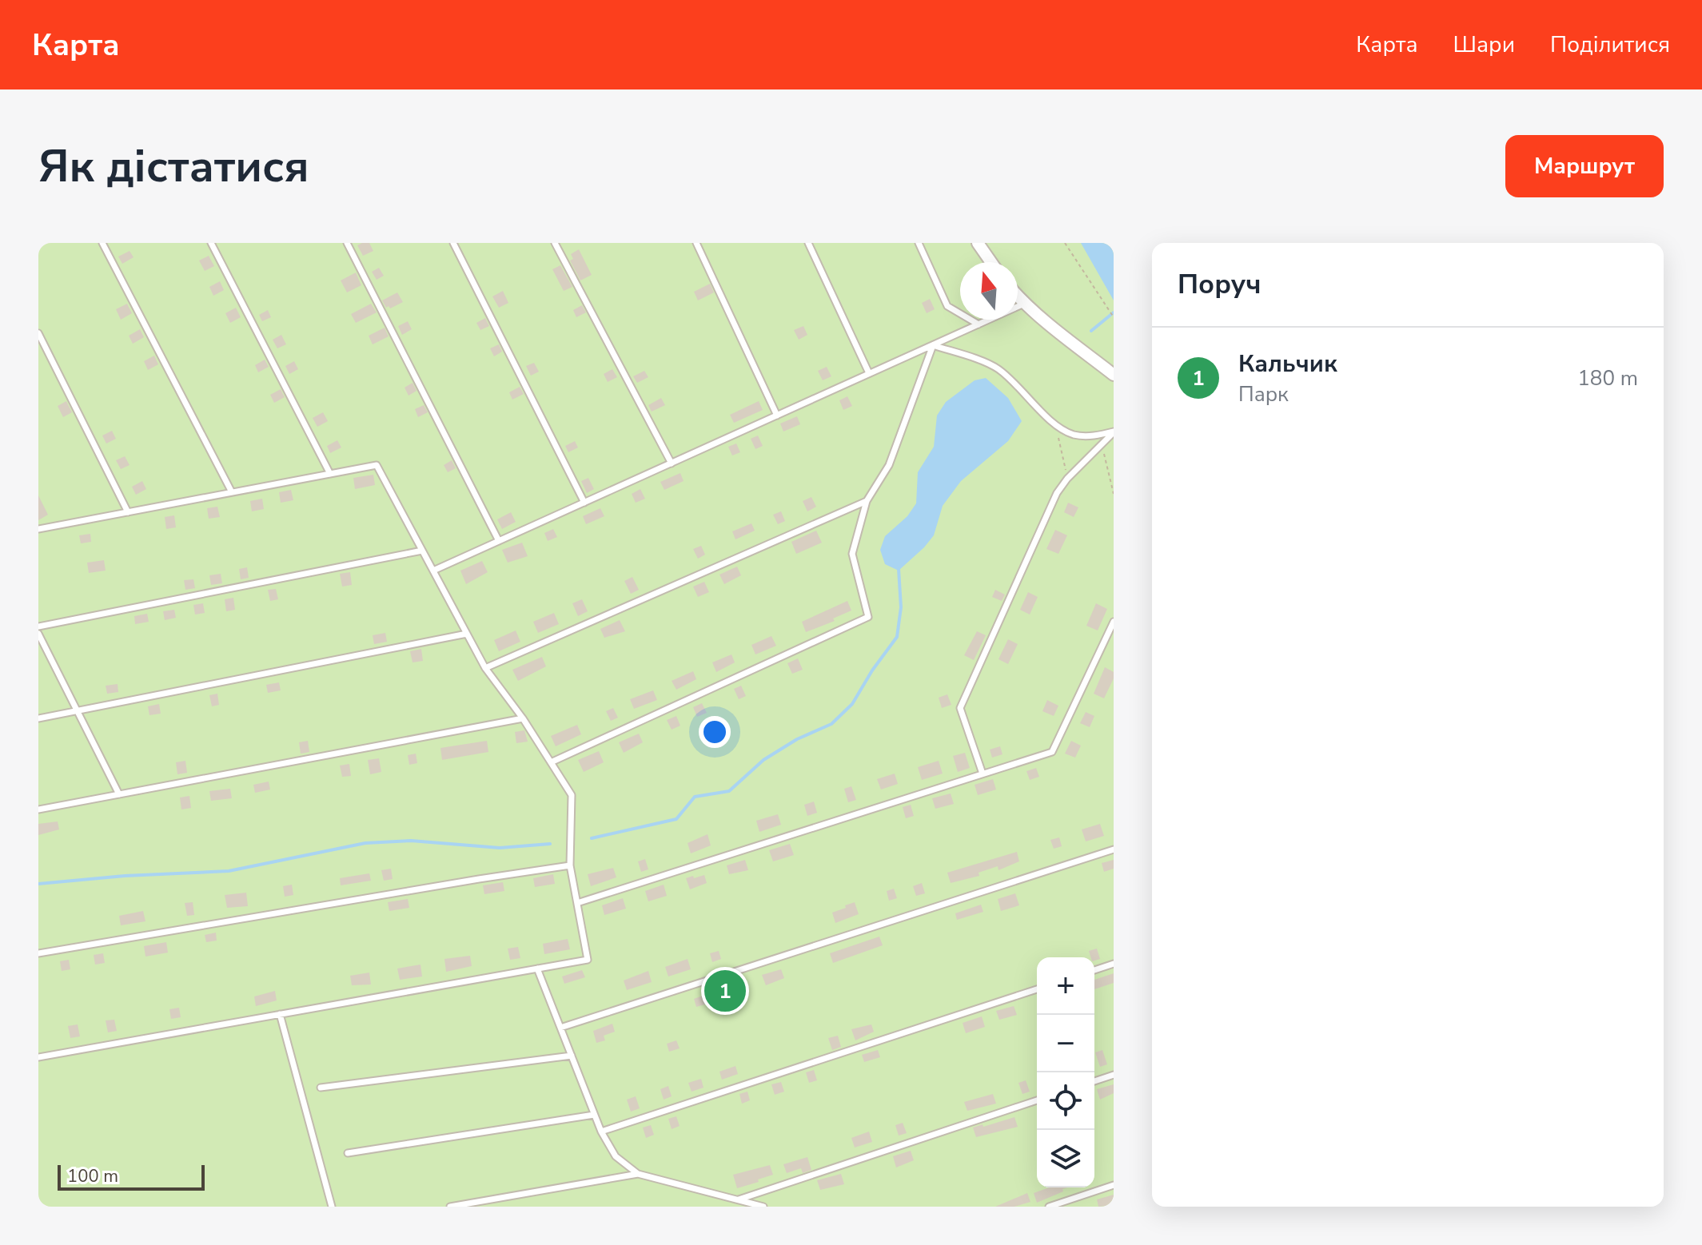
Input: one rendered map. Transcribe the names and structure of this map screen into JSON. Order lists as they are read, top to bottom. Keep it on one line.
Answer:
{"scale_bar":"100 m","north":"top","page":{"header":"Карта","nav":["Карта","Шари","Поділитися"],"buttons":"Маршрут","title":"Як дістатися","heading":"Поруч","list":[{"mark":"1","name":"Кальчик","note":"Парк","value":"180 m"}],"map_buttons":["+","−"],"pins":"1","scale":"100 m"}}
